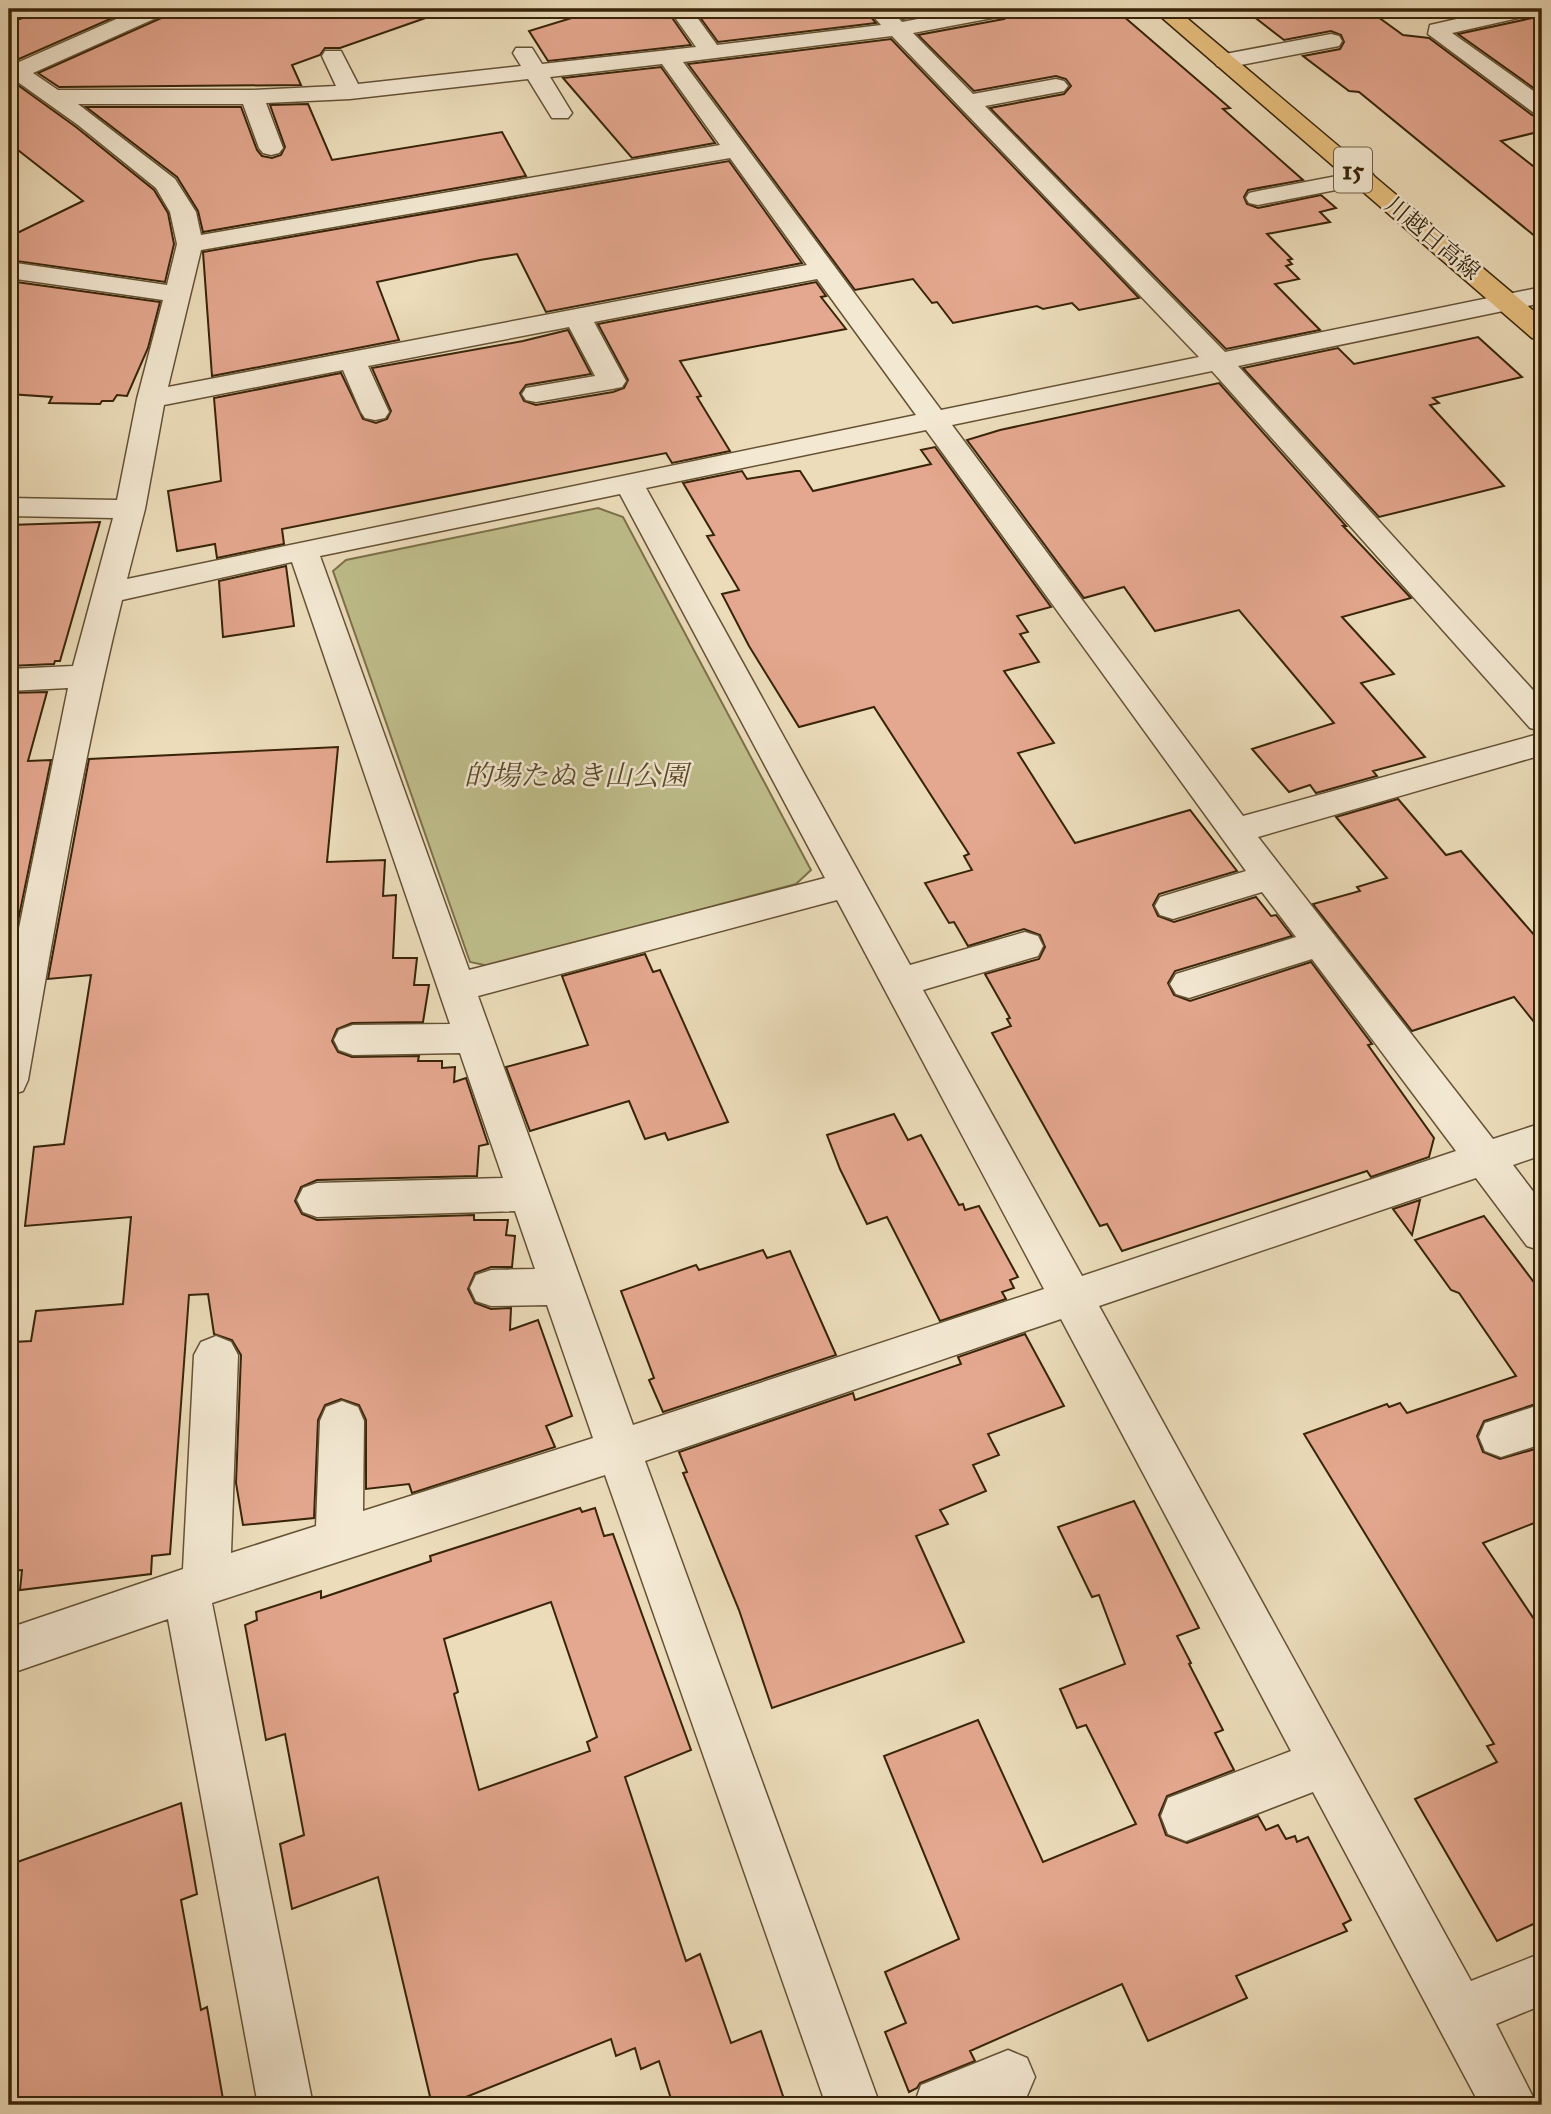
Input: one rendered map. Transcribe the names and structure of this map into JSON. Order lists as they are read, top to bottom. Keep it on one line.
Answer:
{"streets":{"main road":["15","川越日高線"]},"parks":["的場たぬき山公園"]}
